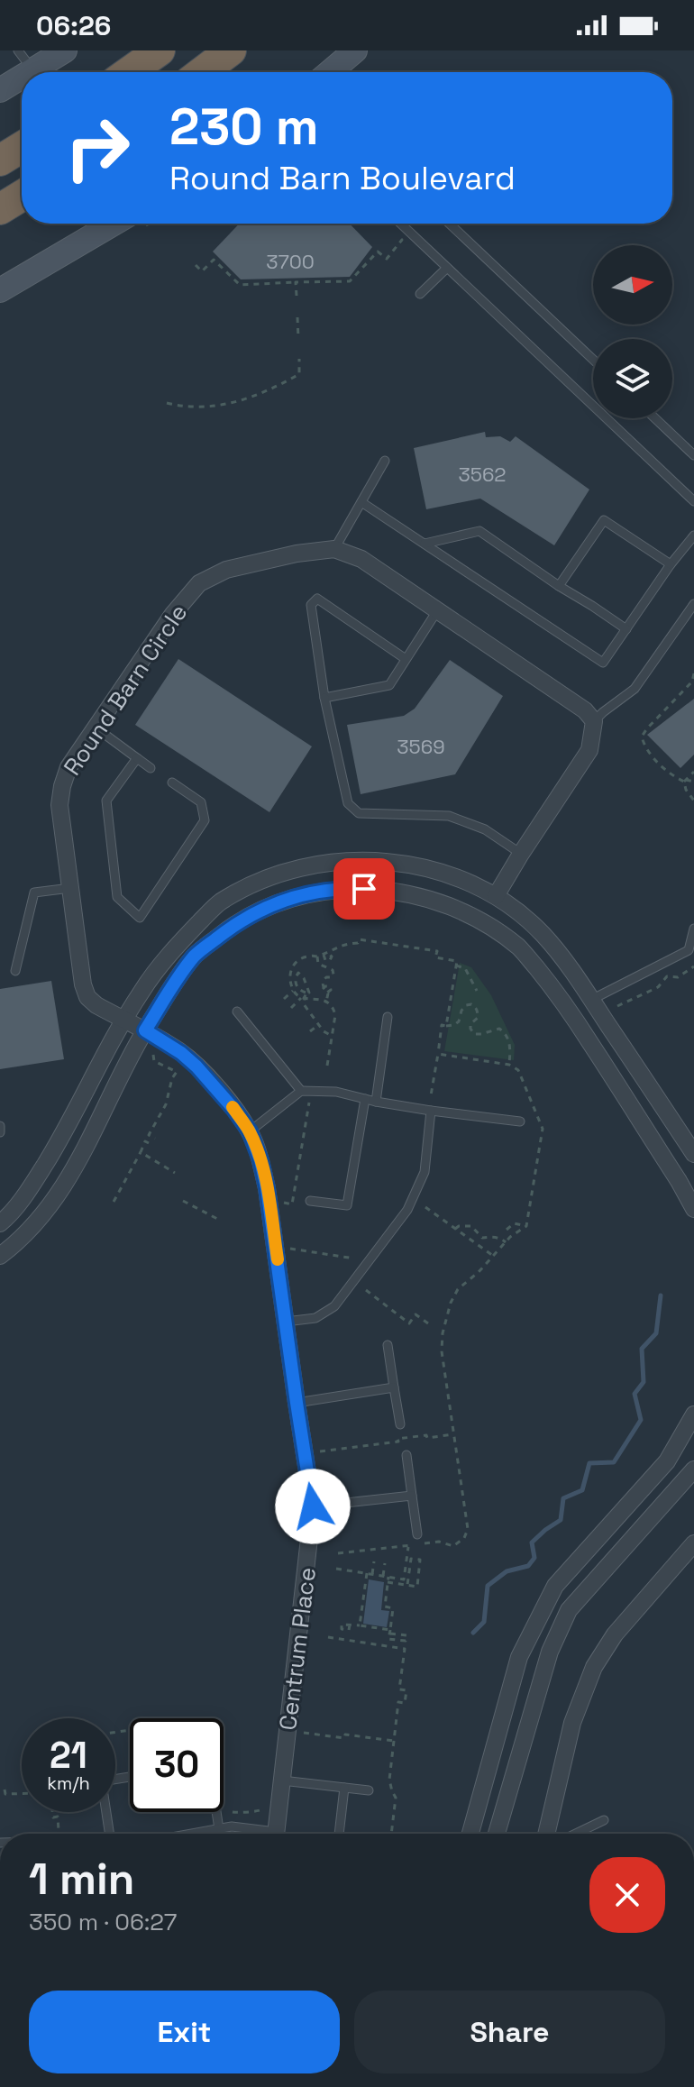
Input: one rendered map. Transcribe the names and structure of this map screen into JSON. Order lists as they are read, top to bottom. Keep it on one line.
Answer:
{"streets":{"street":["Round Barn Circle","Centrum Place"]},"crossings":[["Round Barn Circle","Centrum Place"]],"house_numbers":["3700","3562","3569"],"north":"right","page":{"status":"06:26","turn":["230 m","Round Barn Boulevard"],"speed":"21 km/h","limit":"30","heading":["1 min","350 m · 06:27"],"buttons":["Exit","Share"]}}
